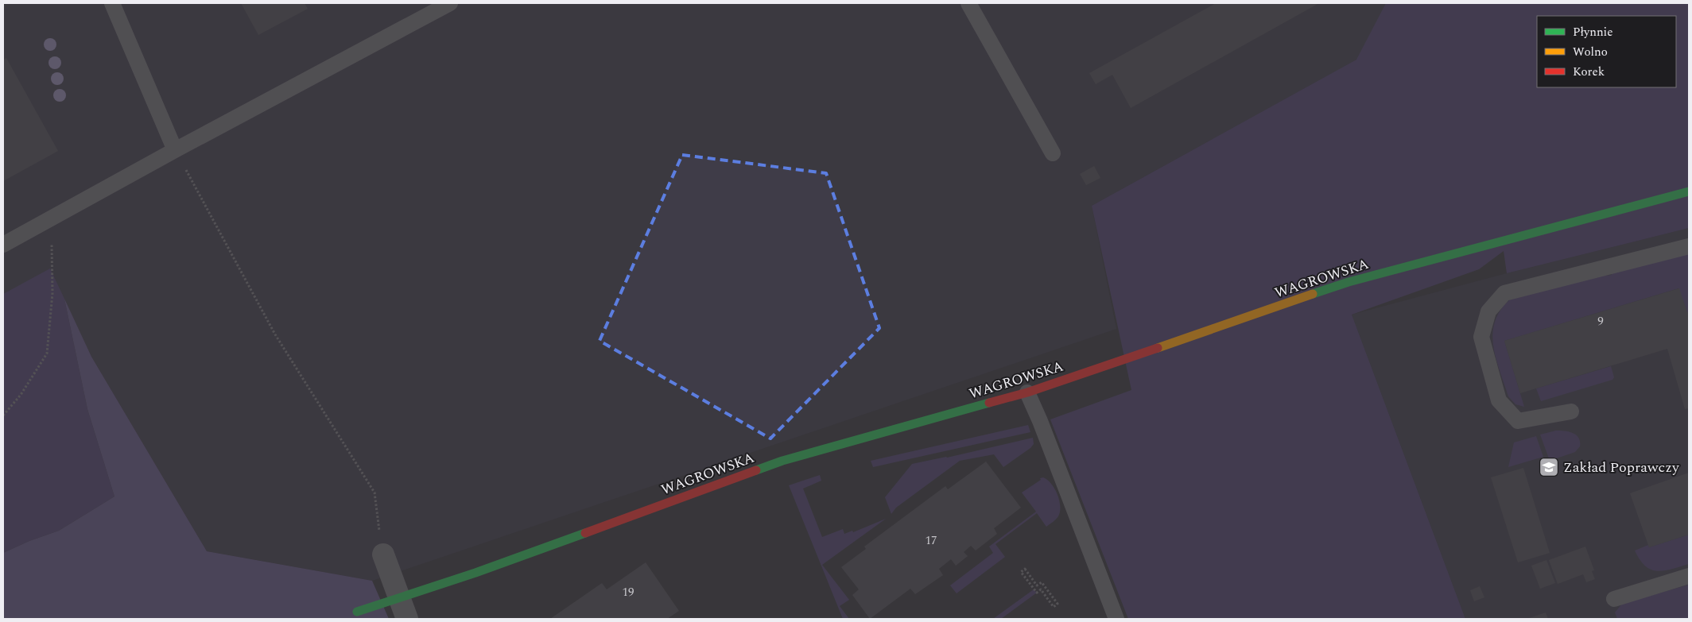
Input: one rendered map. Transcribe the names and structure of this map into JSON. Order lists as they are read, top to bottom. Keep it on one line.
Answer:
{"streets":{"street":["WAGROWSKA"]},"places":{"school or university":["Zakład Poprawczy"]},"house_numbers":["9","17","19"],"legend":["Płynnie","Wolno","Korek"]}
